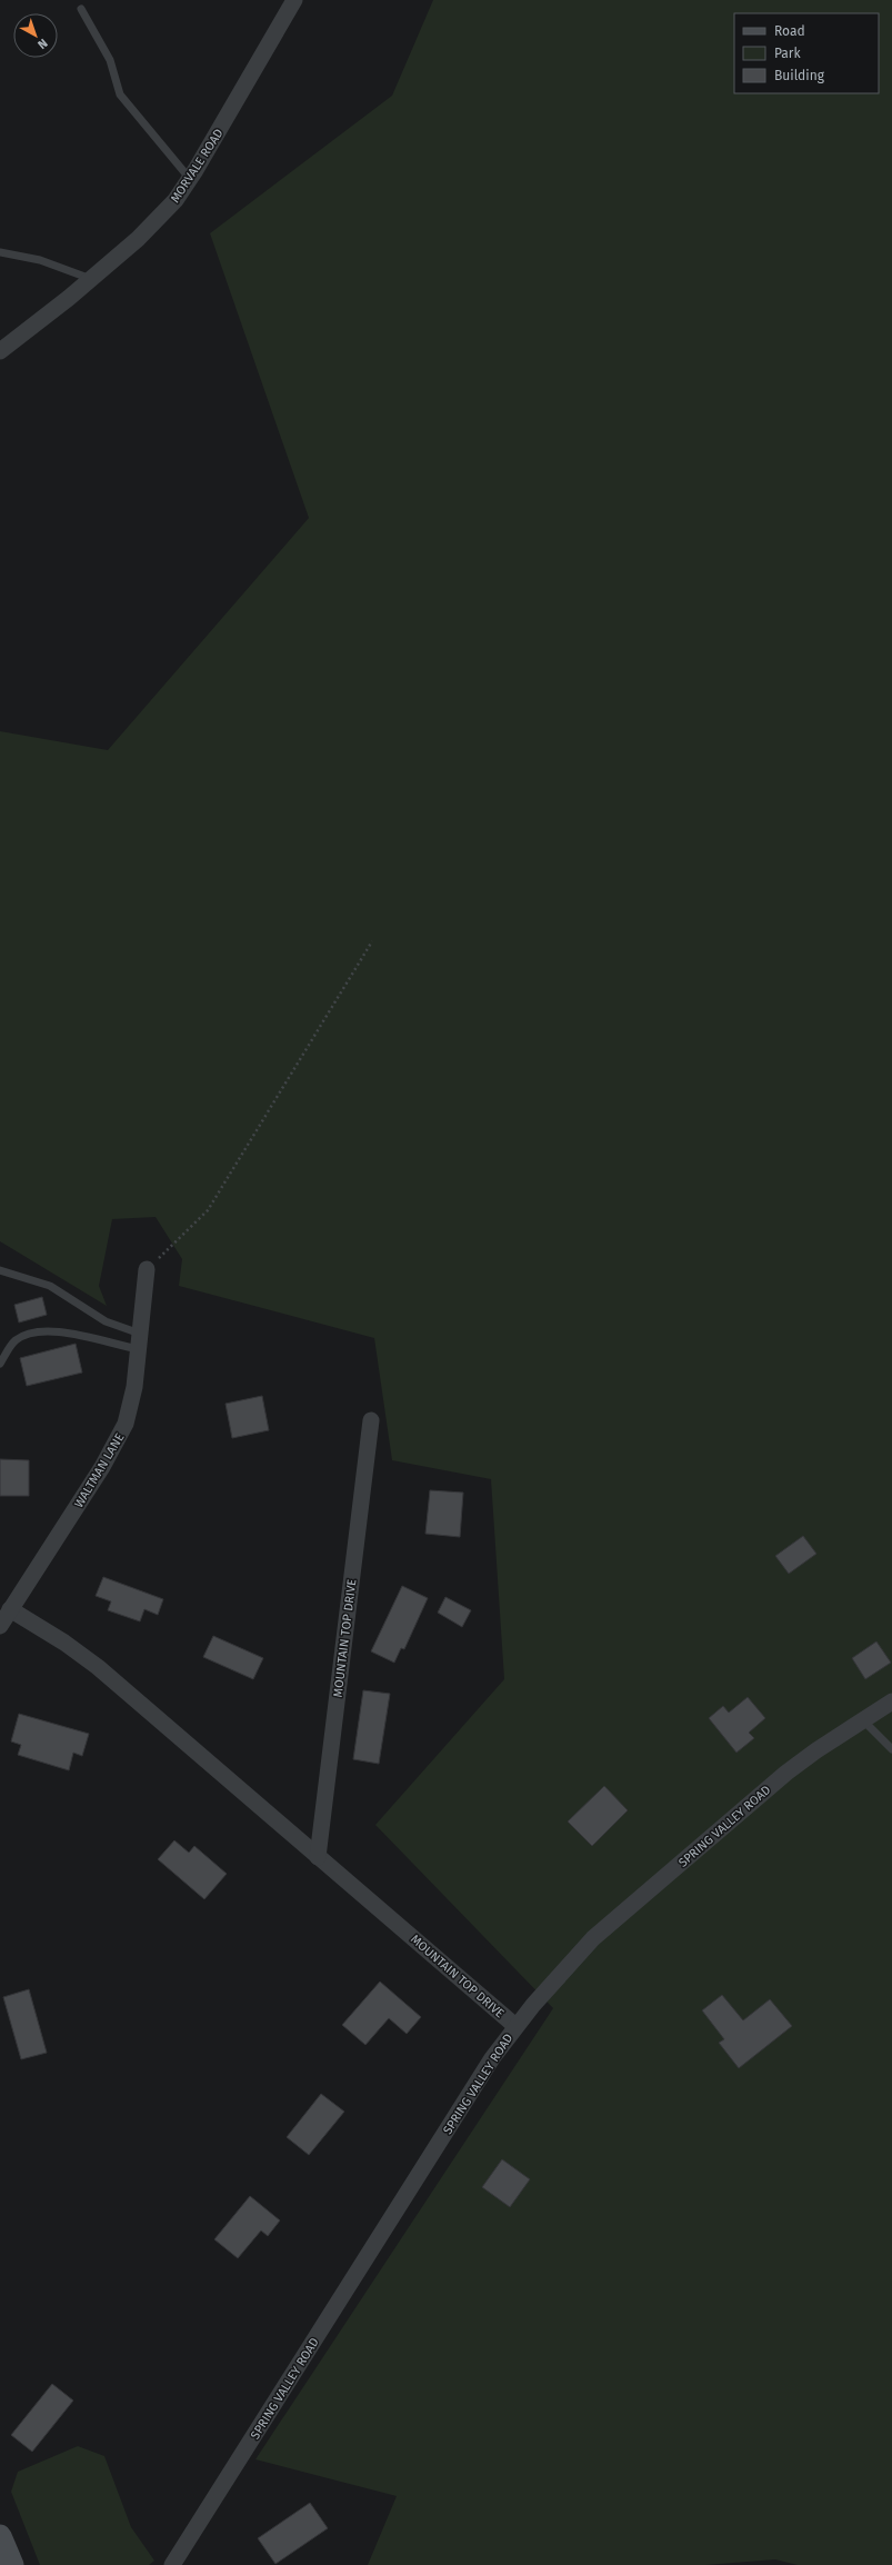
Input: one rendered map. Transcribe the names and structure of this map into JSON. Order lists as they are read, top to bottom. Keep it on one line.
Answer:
{"streets":{"street":["MORVALE ROAD","WALTMAN LANE","MOUNTAIN TOP DRIVE","SPRING VALLEY ROAD"]},"crossings":[["WALTMAN LANE","MOUNTAIN TOP DRIVE"],["MOUNTAIN TOP DRIVE","SPRING VALLEY ROAD"]],"legend":["Road","Park","Building"],"north":"bottom right"}
